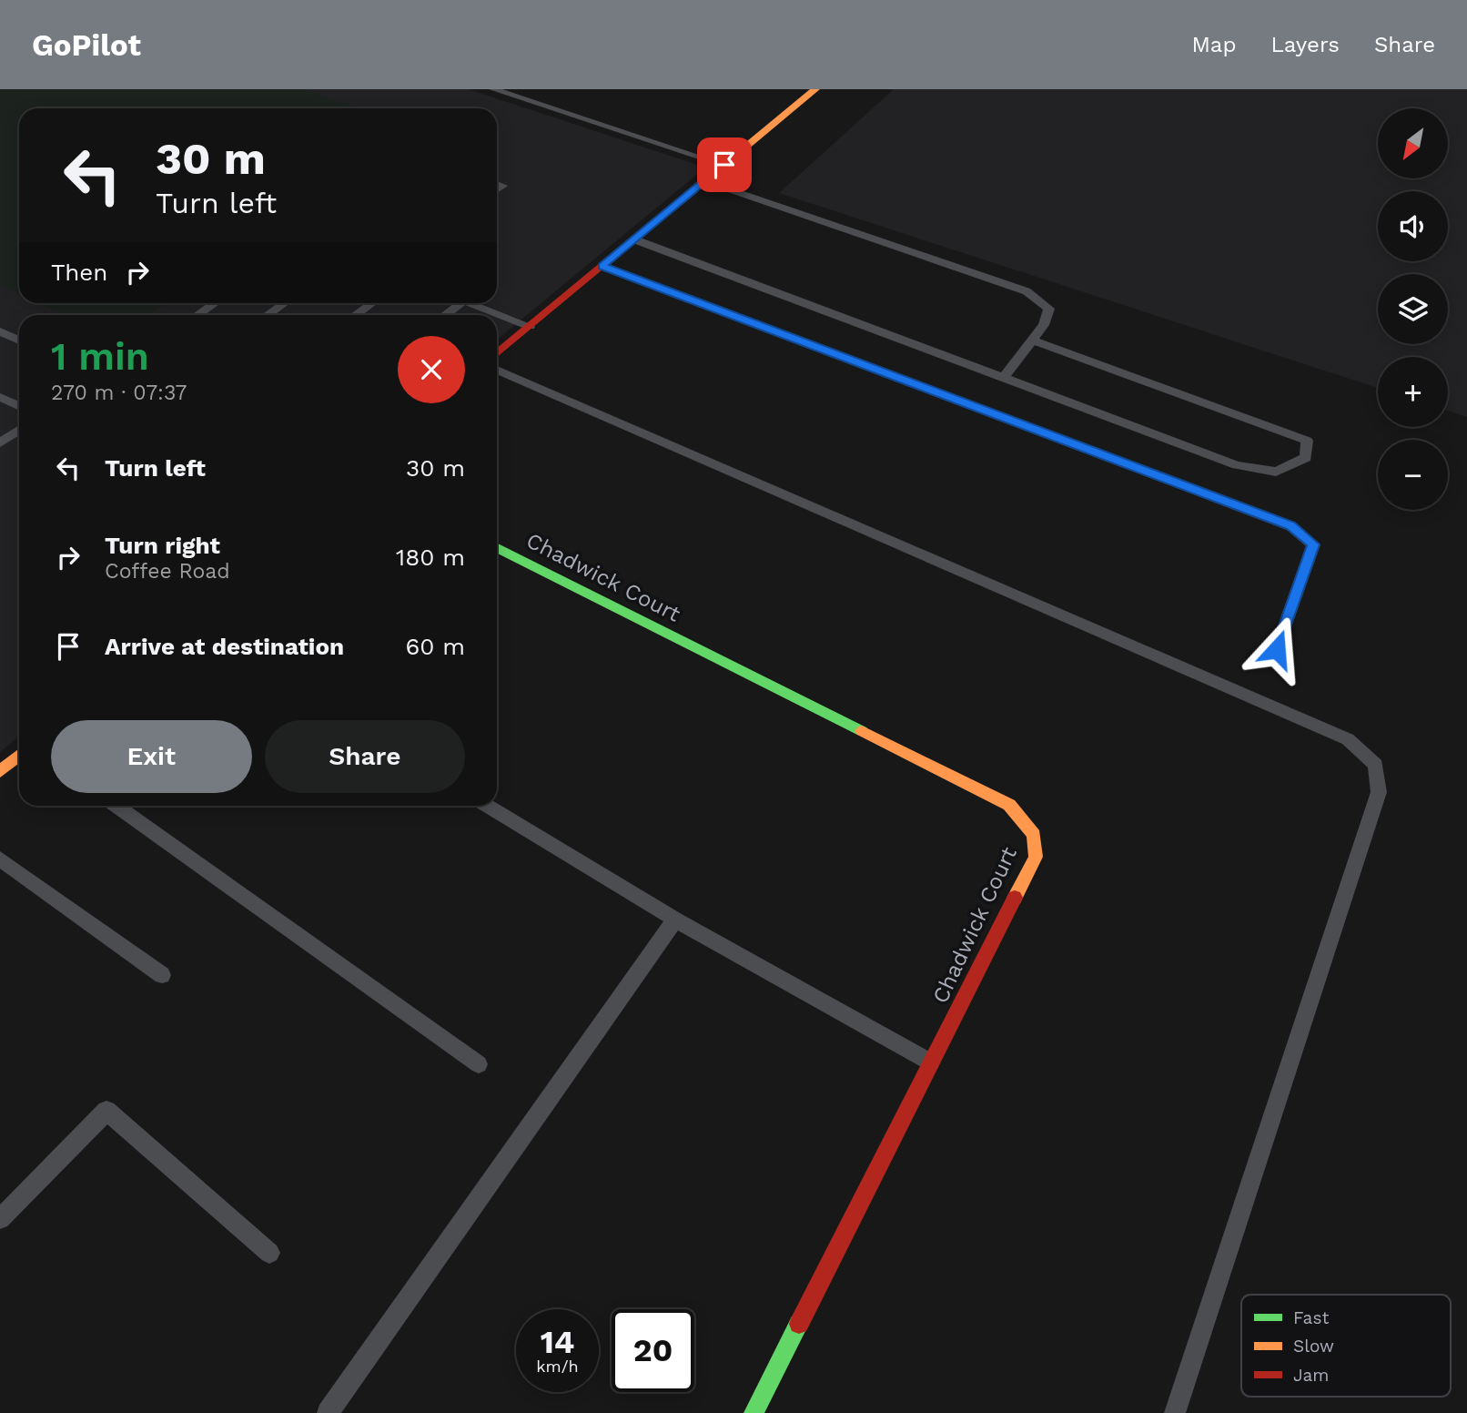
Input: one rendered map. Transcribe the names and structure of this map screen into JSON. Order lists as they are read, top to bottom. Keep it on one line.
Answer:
{"streets":{"street":["Chadwick Court"]},"legend":["Fast","Slow","Jam"],"north":"bottom left","page":{"header":"GoPilot","nav":["Map","Layers","Share"],"map_buttons":["+","−"],"turn":["30 m","Turn left"],"then":"Then","heading":["1 min","270 m · 07:37"],"list":[{"name":"Turn left","value":"30 m"},{"name":"Turn right","note":"Coffee Road","value":"180 m"},{"name":"Arrive at destination","value":"60 m"}],"buttons":["Exit","Share"],"speed":"14 km/h","limit":"20"}}
